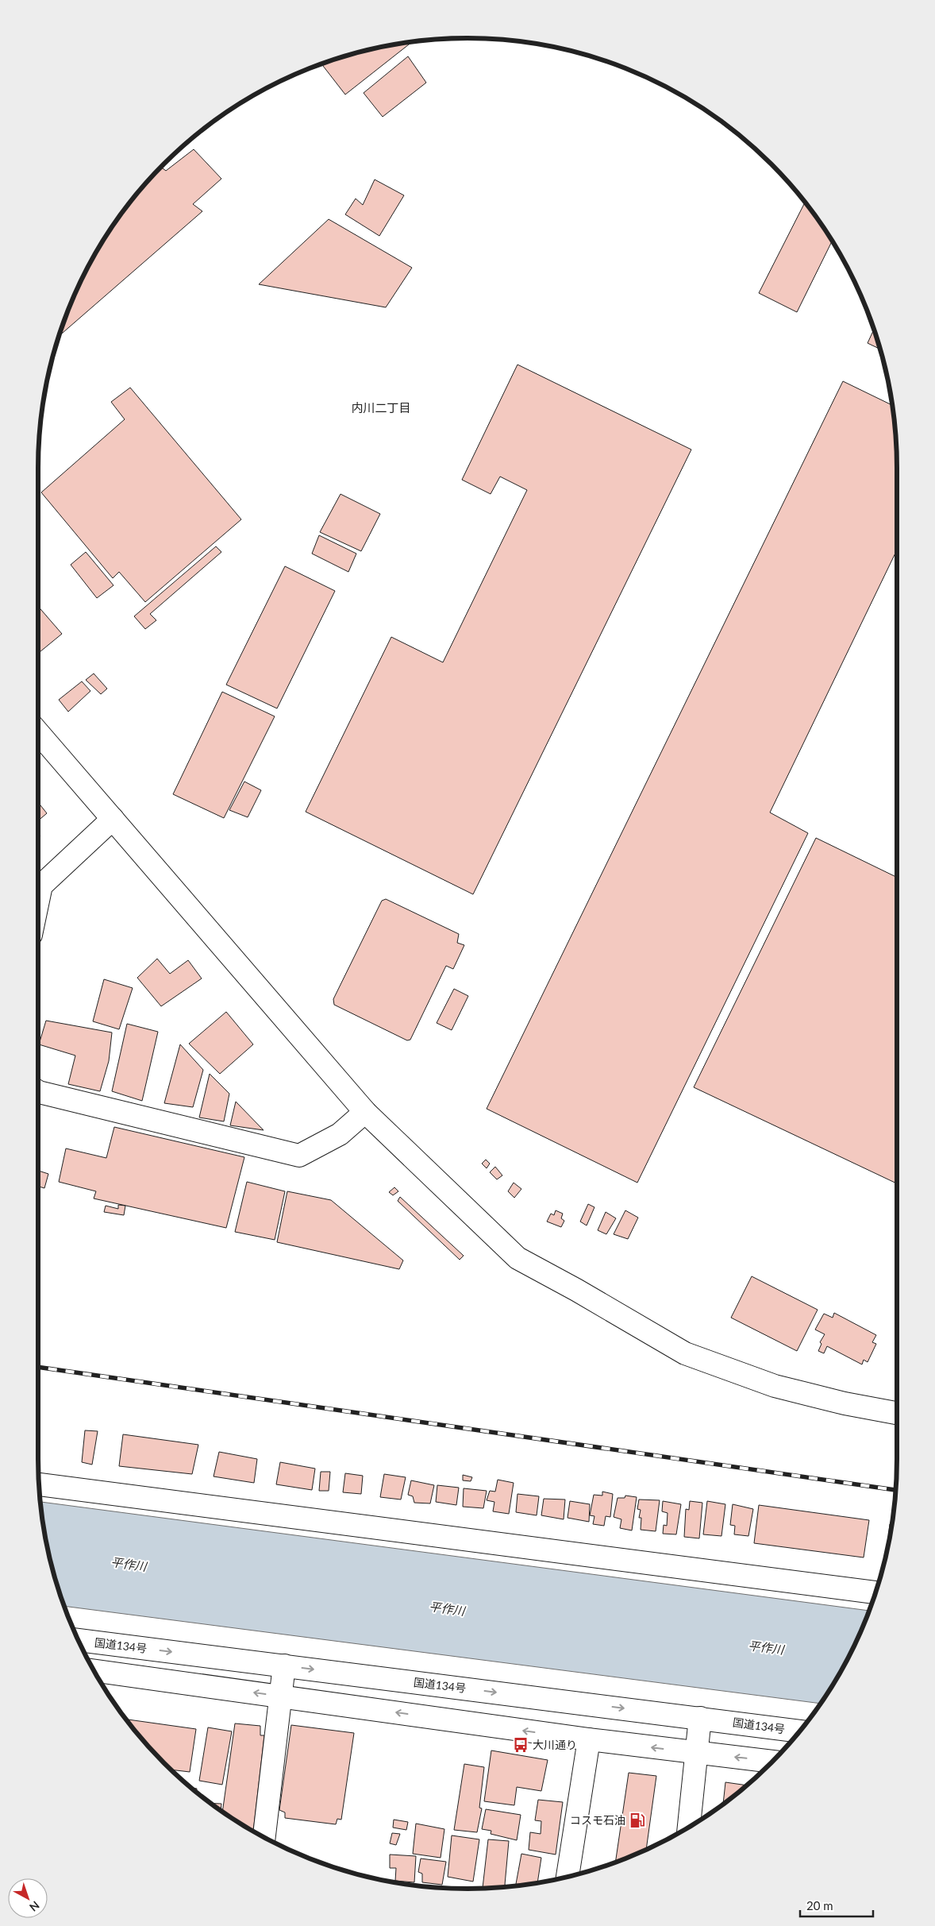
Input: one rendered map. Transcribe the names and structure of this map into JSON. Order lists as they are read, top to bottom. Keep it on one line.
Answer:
{"streets":{"main road":["国道134号"]},"districts":["内川二丁目"],"water":["平作川"],"places":{"bus stop":["大川通り"],"fuel station":["コスモ石油"]},"scale_bar":"20 m","north":"bottom right"}
